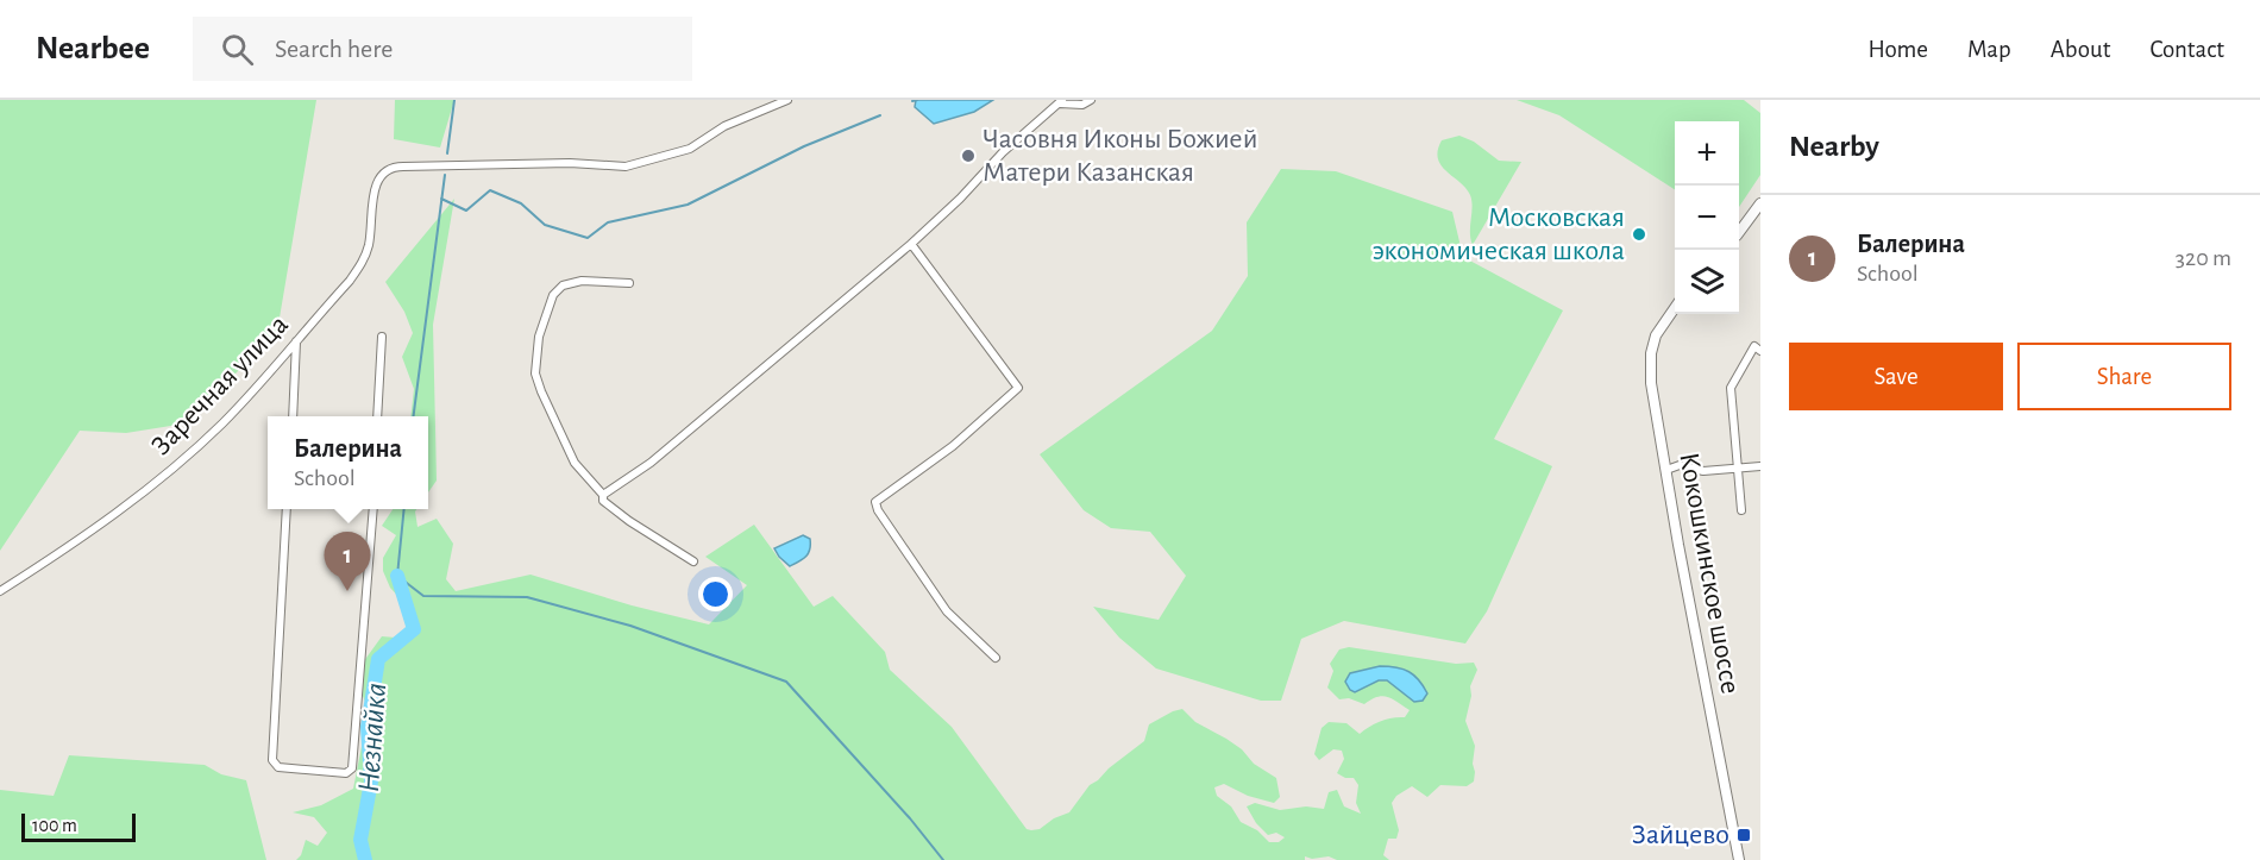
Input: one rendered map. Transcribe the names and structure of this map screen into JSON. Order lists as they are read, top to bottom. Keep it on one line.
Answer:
{"streets":{"main road":["Кокошкинское шоссе"],"street":["Заречная улица"]},"water":["Незнайка"],"places":{"other":["Часовня Иконы Божией Матери Казанская","Московская экономическая школа"],"transit":["Зайцево"]},"scale_bar":"100 m","page":{"header":"Nearbee","search":"Search here","nav":["Home","Map","About","Contact"],"heading":"Nearby","map_buttons":["+","−"],"list":[{"mark":"1","name":"Балерина","note":"School","value":"320 m"}],"buttons":["Save","Share"],"popup":["Балерина","School"],"pins":"1","scale":"100 m"}}
